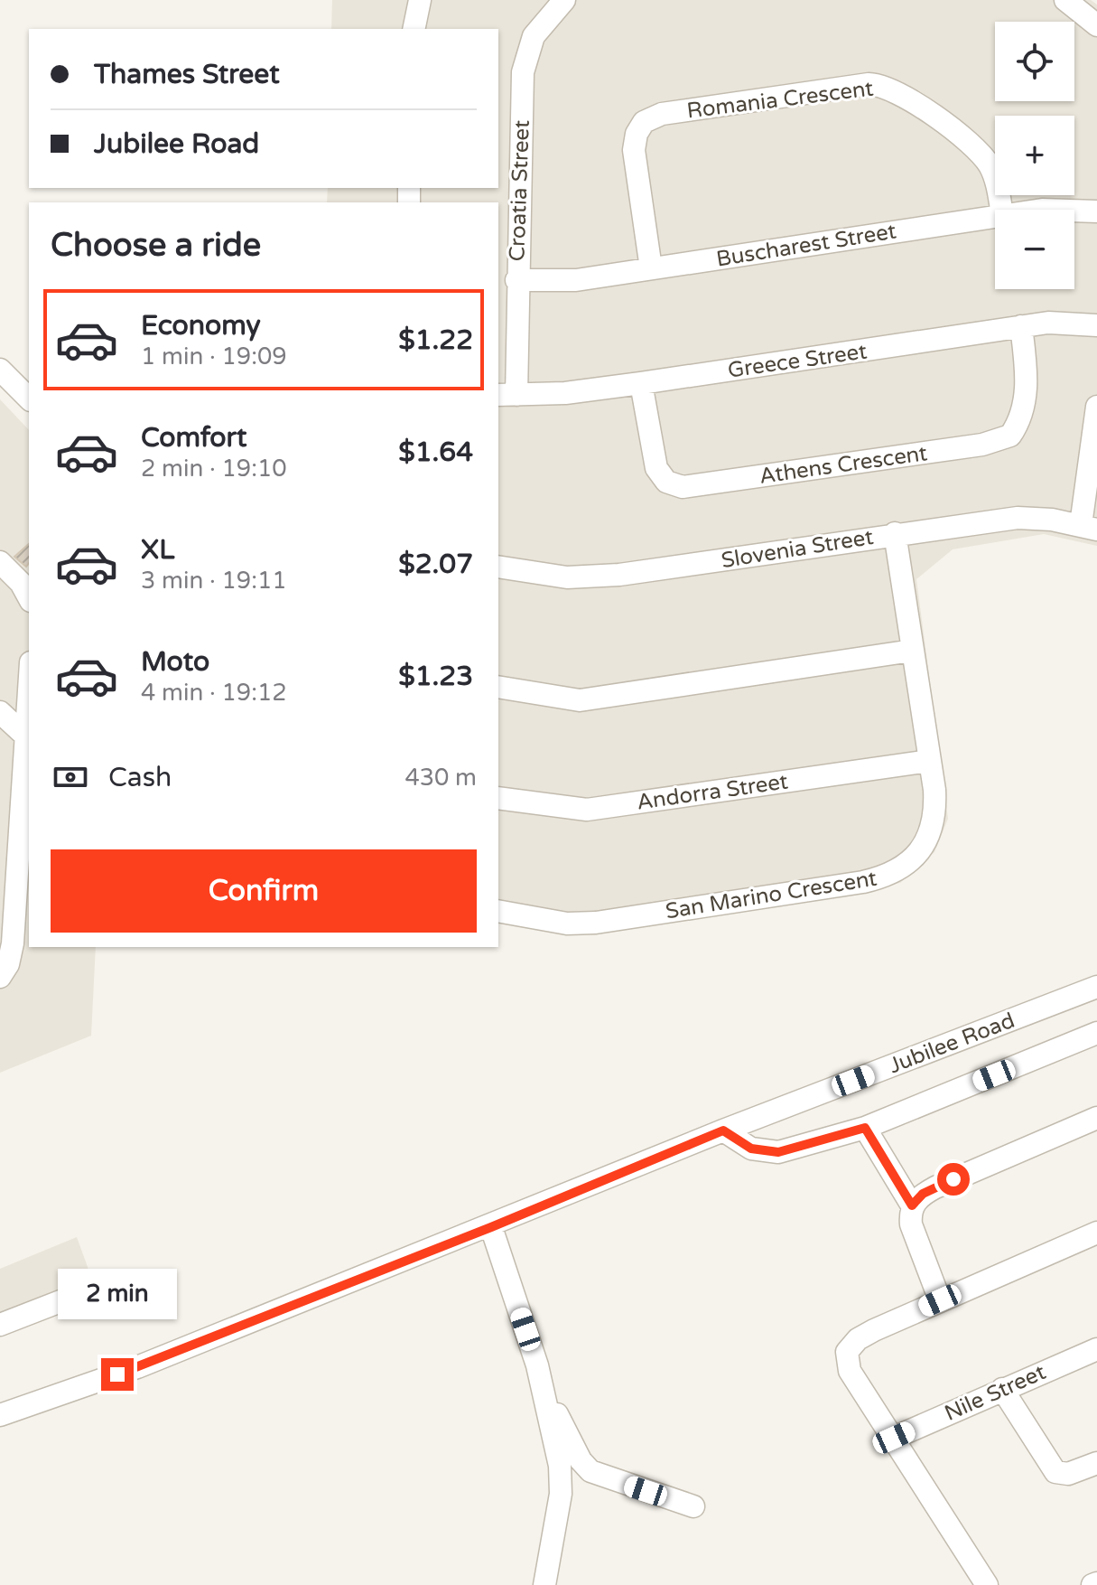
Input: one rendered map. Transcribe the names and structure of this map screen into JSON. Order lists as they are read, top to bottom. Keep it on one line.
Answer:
{"streets":{"street":["Romania Crescent","Croatia Street","Buscharest Street","Greece Street","Athens Crescent","Slovenia Street","Andorra Street","San Marino Crescent","Jubilee Road","Nile Street"]},"crossings":[["Romania Crescent","Buscharest Street"],["Croatia Street","Buscharest Street"],["Croatia Street","Greece Street"],["Greece Street","Athens Crescent"],["Slovenia Street","San Marino Crescent"],["Andorra Street","San Marino Crescent"]],"page":{"map_buttons":["+","−"],"banner":["Thames Street","Jubilee Road"],"heading":"Choose a ride","list":[{"name":"Economy","note":"1 min · 19:09","value":"$1.22"},{"name":"Comfort","note":"2 min · 19:10","value":"$1.64"},{"name":"XL","note":"3 min · 19:11","value":"$2.07"},{"name":"Moto","note":"4 min · 19:12","value":"$1.23"}],"pay":["Cash","430 m"],"buttons":"Confirm","bubble":"2 min"}}
